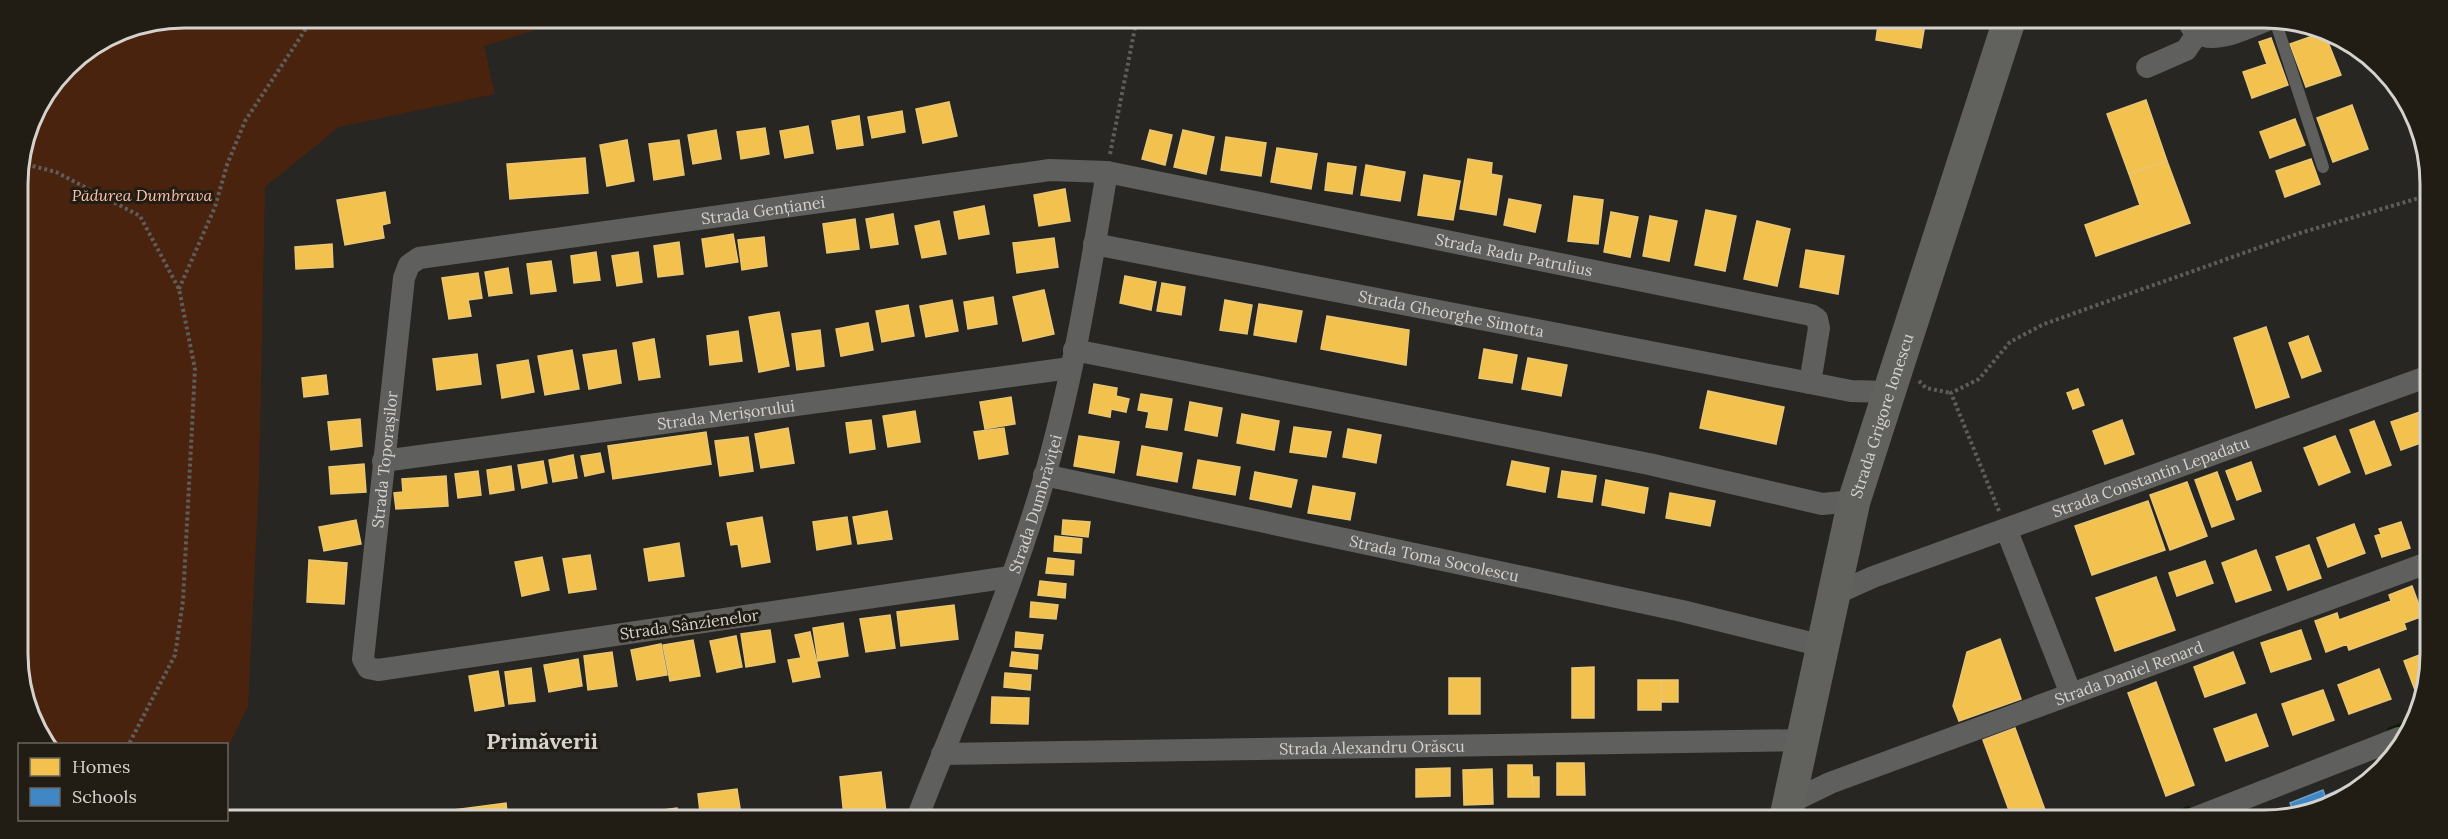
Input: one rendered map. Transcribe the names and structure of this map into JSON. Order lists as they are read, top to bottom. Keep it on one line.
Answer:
{"streets":{"main road":["Strada Grigore Ionescu"],"street":["Strada Gențianei","Strada Radu Patrulius","Strada Gheorghe Simotta","Strada Merișorului","Strada Toporașilor","Strada Constantin Lepadatu","Strada Dumbrăviței","Strada Toma Socolescu","Strada Sânzienelor","Strada Daniel Renard","Strada Alexandru Orăscu"]},"crossings":[["Strada Gențianei","Strada Radu Patrulius"],["Strada Gențianei","Strada Toporașilor"],["Strada Gențianei","Strada Dumbrăviței"],["Strada Radu Patrulius","Strada Gheorghe Simotta"],["Strada Radu Patrulius","Strada Dumbrăviței"],["Strada Gheorghe Simotta","Strada Dumbrăviței"],["Strada Merișorului","Strada Grigore Ionescu"],["Strada Merișorului","Strada Toporașilor"],["Strada Merișorului","Strada Dumbrăviței"],["Strada Grigore Ionescu","Strada Constantin Lepadatu"],["Strada Grigore Ionescu","Strada Toma Socolescu"],["Strada Grigore Ionescu","Strada Daniel Renard"],["Strada Grigore Ionescu","Strada Alexandru Orăscu"],["Strada Toporașilor","Strada Sânzienelor"],["Strada Dumbrăviței","Strada Toma Socolescu"],["Strada Dumbrăviței","Strada Sânzienelor"],["Strada Dumbrăviței","Strada Alexandru Orăscu"]],"districts":["Primăverii"],"parks":["Pădurea Dumbrava"],"legend":["Homes","Schools"]}
